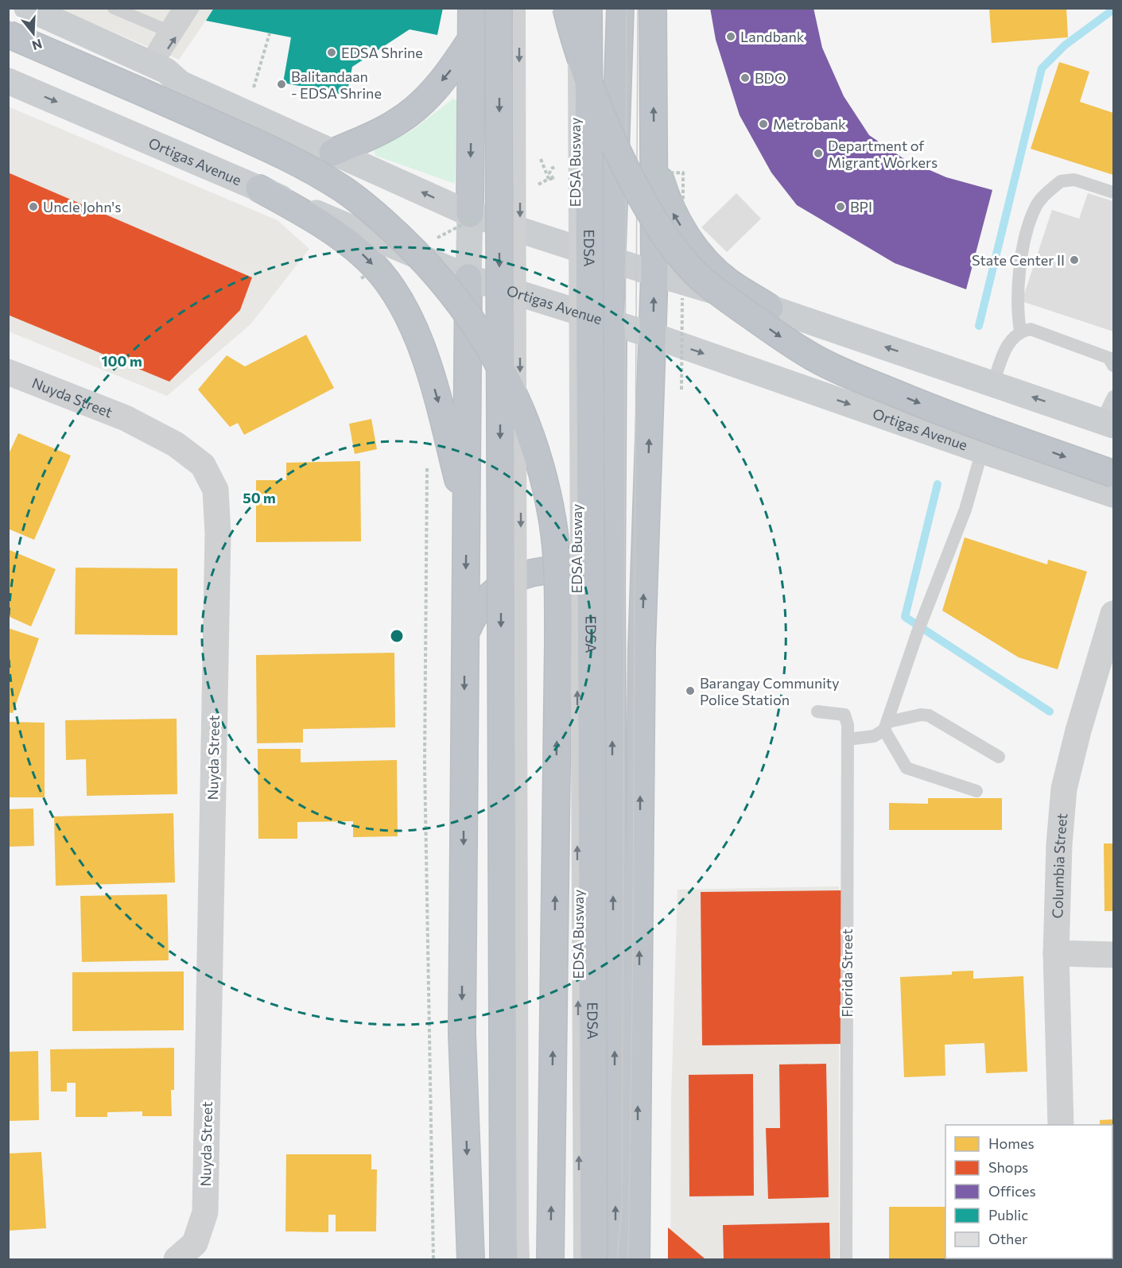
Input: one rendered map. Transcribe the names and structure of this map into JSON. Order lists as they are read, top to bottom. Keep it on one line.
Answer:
{"streets":{"highway":["EDSA"],"main road":["Ortigas Avenue"],"street":["Nuyda Street","Columbia Street"],"lane":["EDSA Busway","Florida Street"]},"places":["Landbank","EDSA Shrine","BDO","Balitandaan - EDSA Shrine","Metrobank","Department of Migrant Workers","Uncle John's","BPI","State Center II","Barangay Community Police Station"],"legend":["Homes","Shops","Offices","Public","Other"],"north":"bottom","rings":["100 m","50 m"]}
